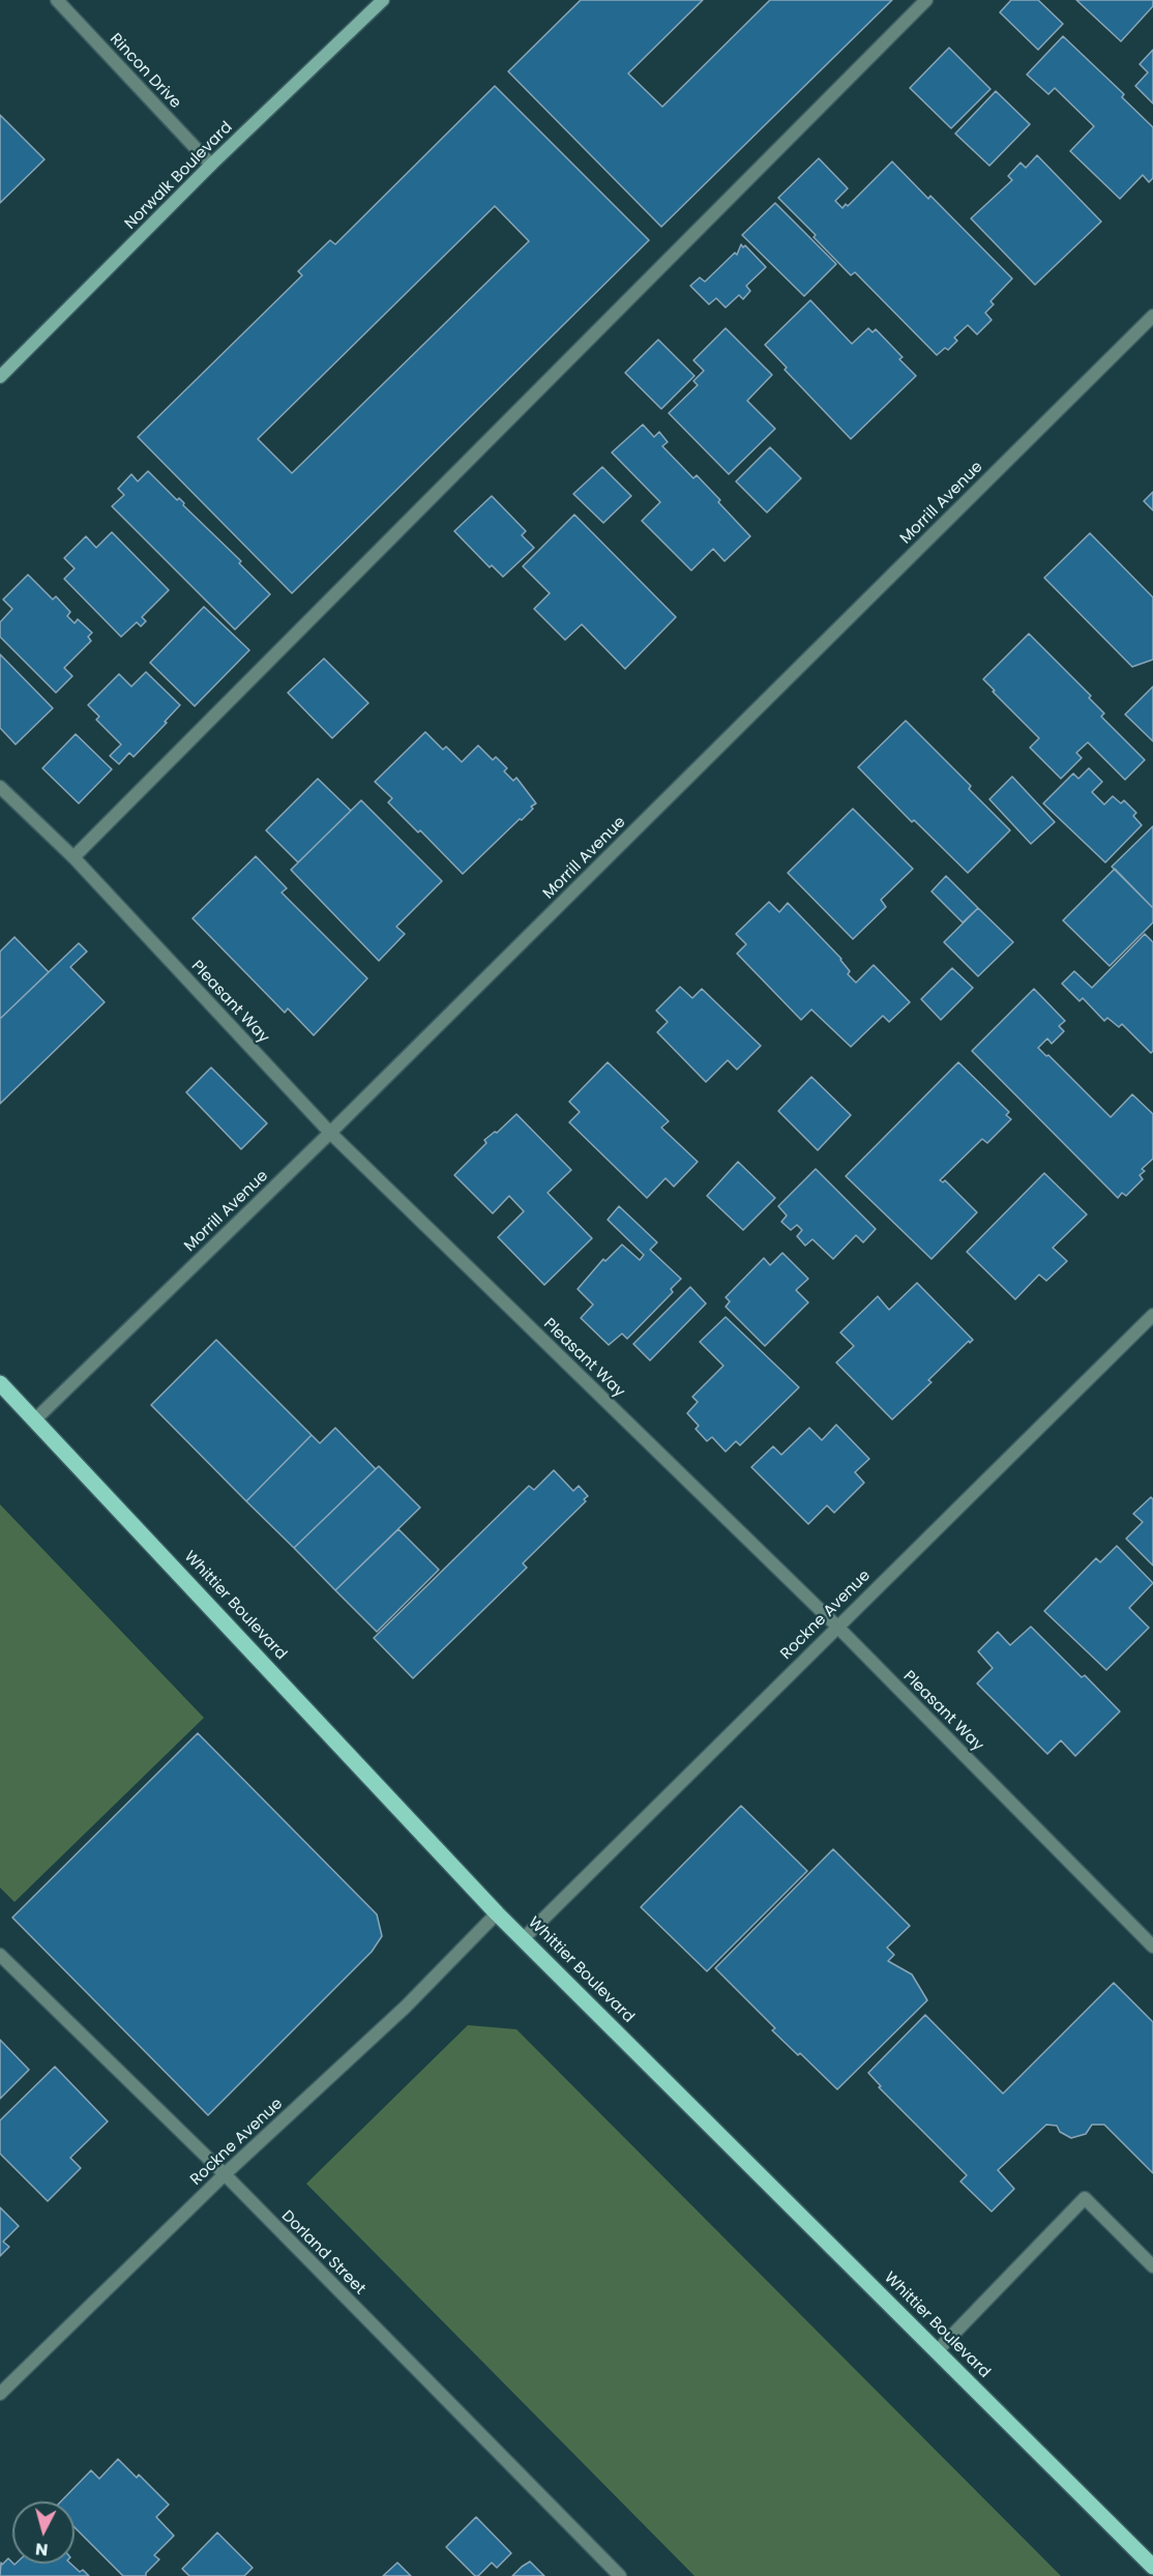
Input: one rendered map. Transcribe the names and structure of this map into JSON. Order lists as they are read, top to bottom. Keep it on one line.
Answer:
{"streets":{"main road":["Norwalk Boulevard","Whittier Boulevard"],"street":["Rincon Drive","Morrill Avenue","Pleasant Way","Rockne Avenue","Dorland Street"]},"crossings":[["Rincon Drive","Norwalk Boulevard"],["Morrill Avenue","Pleasant Way"],["Morrill Avenue","Whittier Boulevard"],["Pleasant Way","Rockne Avenue"],["Whittier Boulevard","Rockne Avenue"],["Rockne Avenue","Dorland Street"]],"north":"bottom"}
